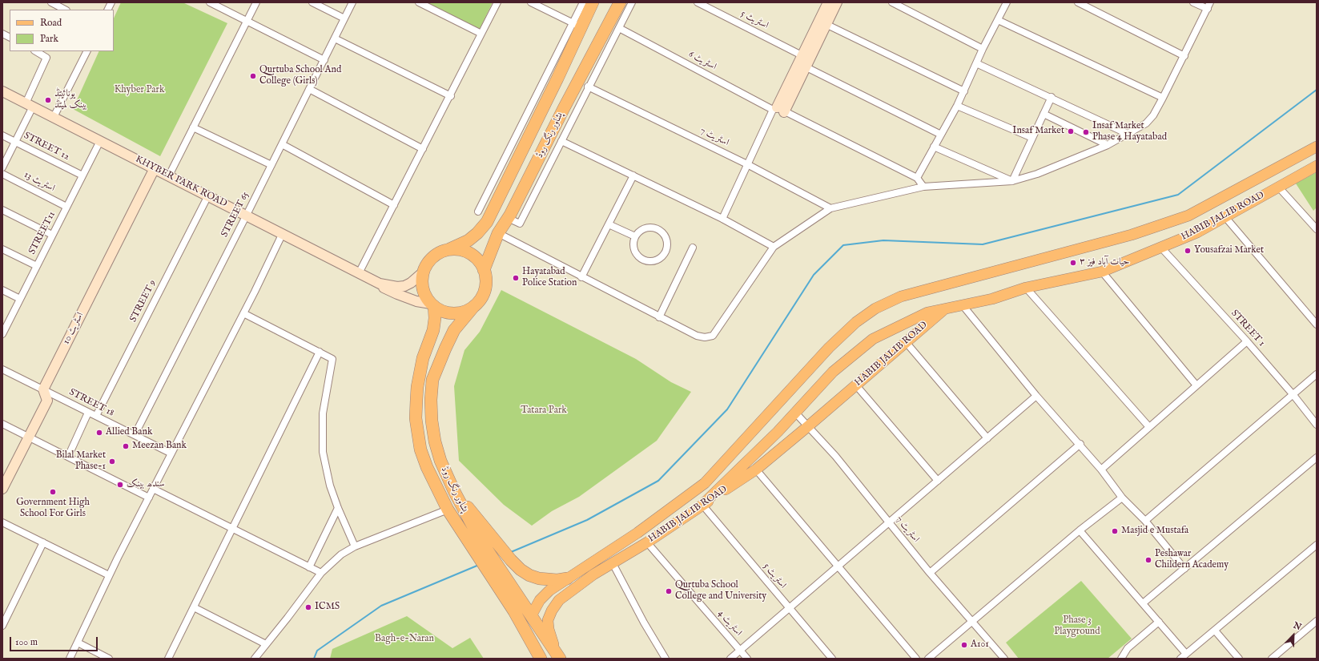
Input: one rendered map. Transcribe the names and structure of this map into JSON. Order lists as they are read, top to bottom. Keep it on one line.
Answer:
{"streets":{"highway":["پشاور رنگ روڈ"],"main road":["HABIB JALIB ROAD"],"street":["اسٹریٹ 5","اسٹریٹ 6","اسٹریٹ 7","STREET 12","اسٹریٹ 13","KHYBER PARK ROAD","STREET 65","STREET11","STREET 9","اسٹریٹ 10","STREET 1","STREET 18","اسٹریٹ 4"]},"crossings":[["اسٹریٹ 5","HABIB JALIB ROAD"],["پشاور رنگ روڈ","HABIB JALIB ROAD"],["اسٹریٹ 7","HABIB JALIB ROAD"],["STREET 12","STREET11"],["اسٹریٹ 13","STREET11"],["KHYBER PARK ROAD","STREET 65"],["KHYBER PARK ROAD","STREET11"],["KHYBER PARK ROAD","STREET 9"],["KHYBER PARK ROAD","اسٹریٹ 10"],["STREET 65","STREET 18"],["HABIB JALIB ROAD","STREET 1"],["HABIB JALIB ROAD","اسٹریٹ 4"],["STREET 9","STREET 18"],["اسٹریٹ 10","STREET 18"]],"parks":["Khyber Park","Tatara Park","Phase 3 Playground","Bagh-e-Naran"],"places":["Qurtuba School And College (Girls)","یونائیٹڈ بینک لمیٹڈ","Insaf Market","Insaf Market Phase 4 Hayatabad","Yousafzai Market","حیات آباد فیز ۳","Hayatabad Police Station","Allied Bank","Meezan Bank","Bilal Market Phase-1","سندھ بینک","Government High School For Girls","Masjid e Mustafa","Peshawar Childern Academy","Qurtuba School College and University","ICMS","A101"],"legend":["Road","Park"],"scale_bar":"100 m","north":"top right"}
